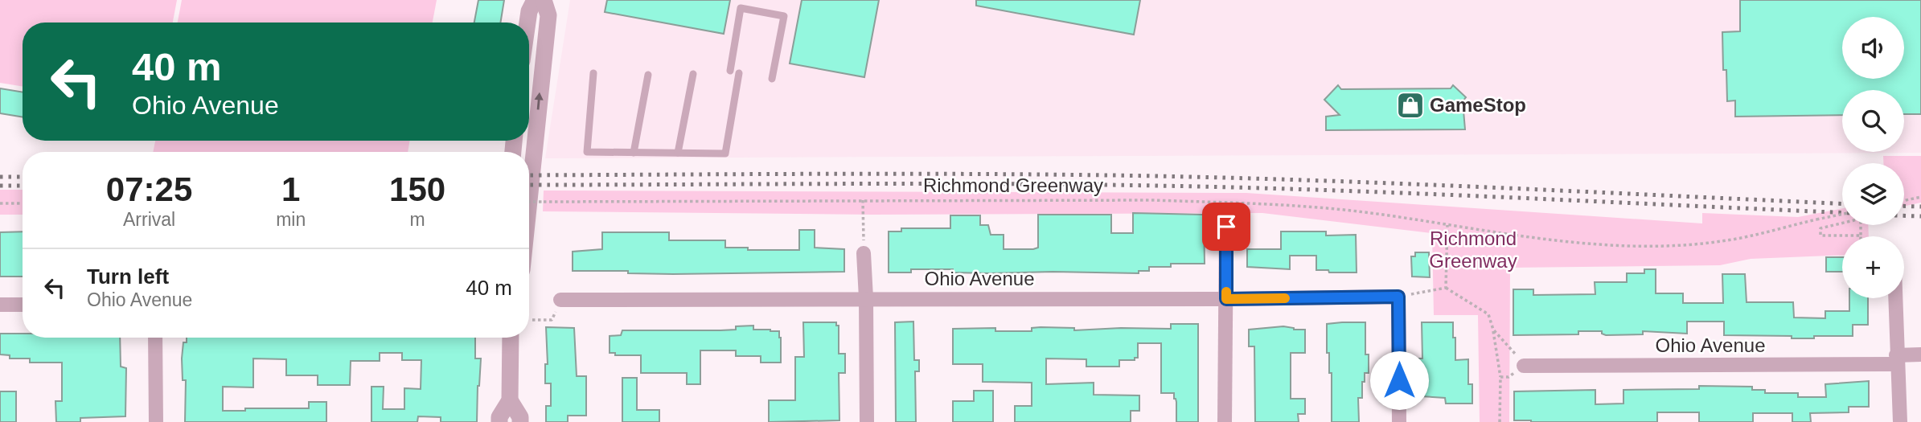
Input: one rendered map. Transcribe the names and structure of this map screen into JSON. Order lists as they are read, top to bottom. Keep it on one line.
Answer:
{"streets":{"street":["Ohio Avenue"],"path":["Richmond Greenway"]},"parks":["Richmond Greenway"],"places":{"shop":["GameStop"]},"page":{"map_buttons":"+","turn":["40 m","Ohio Avenue"],"eta":["07:25","Arrival","1","min","150","m"],"list":[{"name":"Turn left","note":"Ohio Avenue","value":"40 m"}]}}
